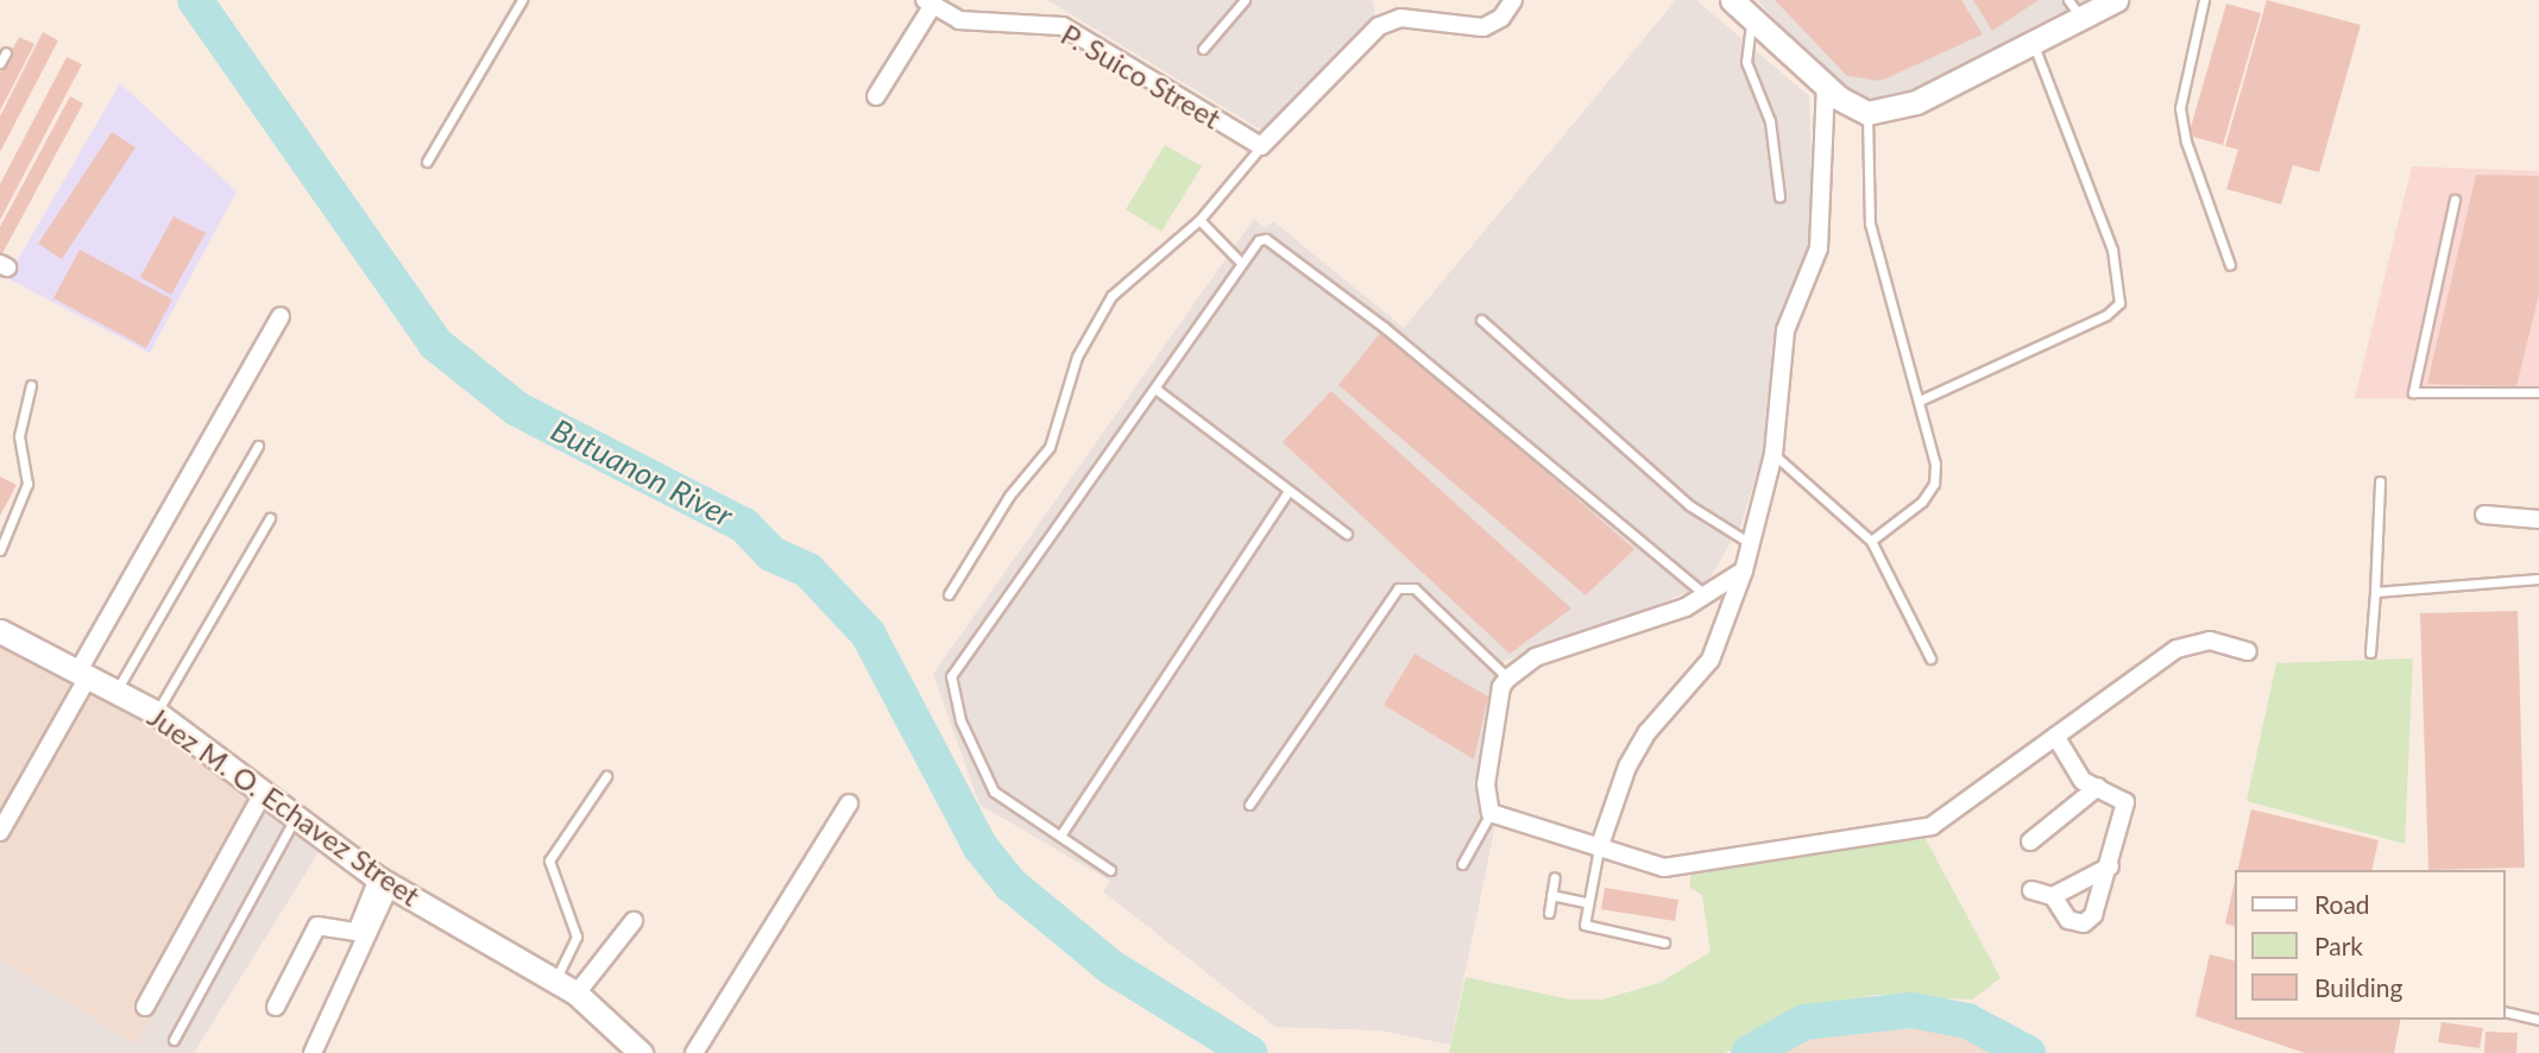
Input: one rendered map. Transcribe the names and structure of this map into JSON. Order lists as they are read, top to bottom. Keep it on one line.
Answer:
{"streets":{"street":["P. Suico Street","Juez M. O. Echavez Street"]},"water":["Butuanon River"],"legend":["Road","Park","Building"]}
